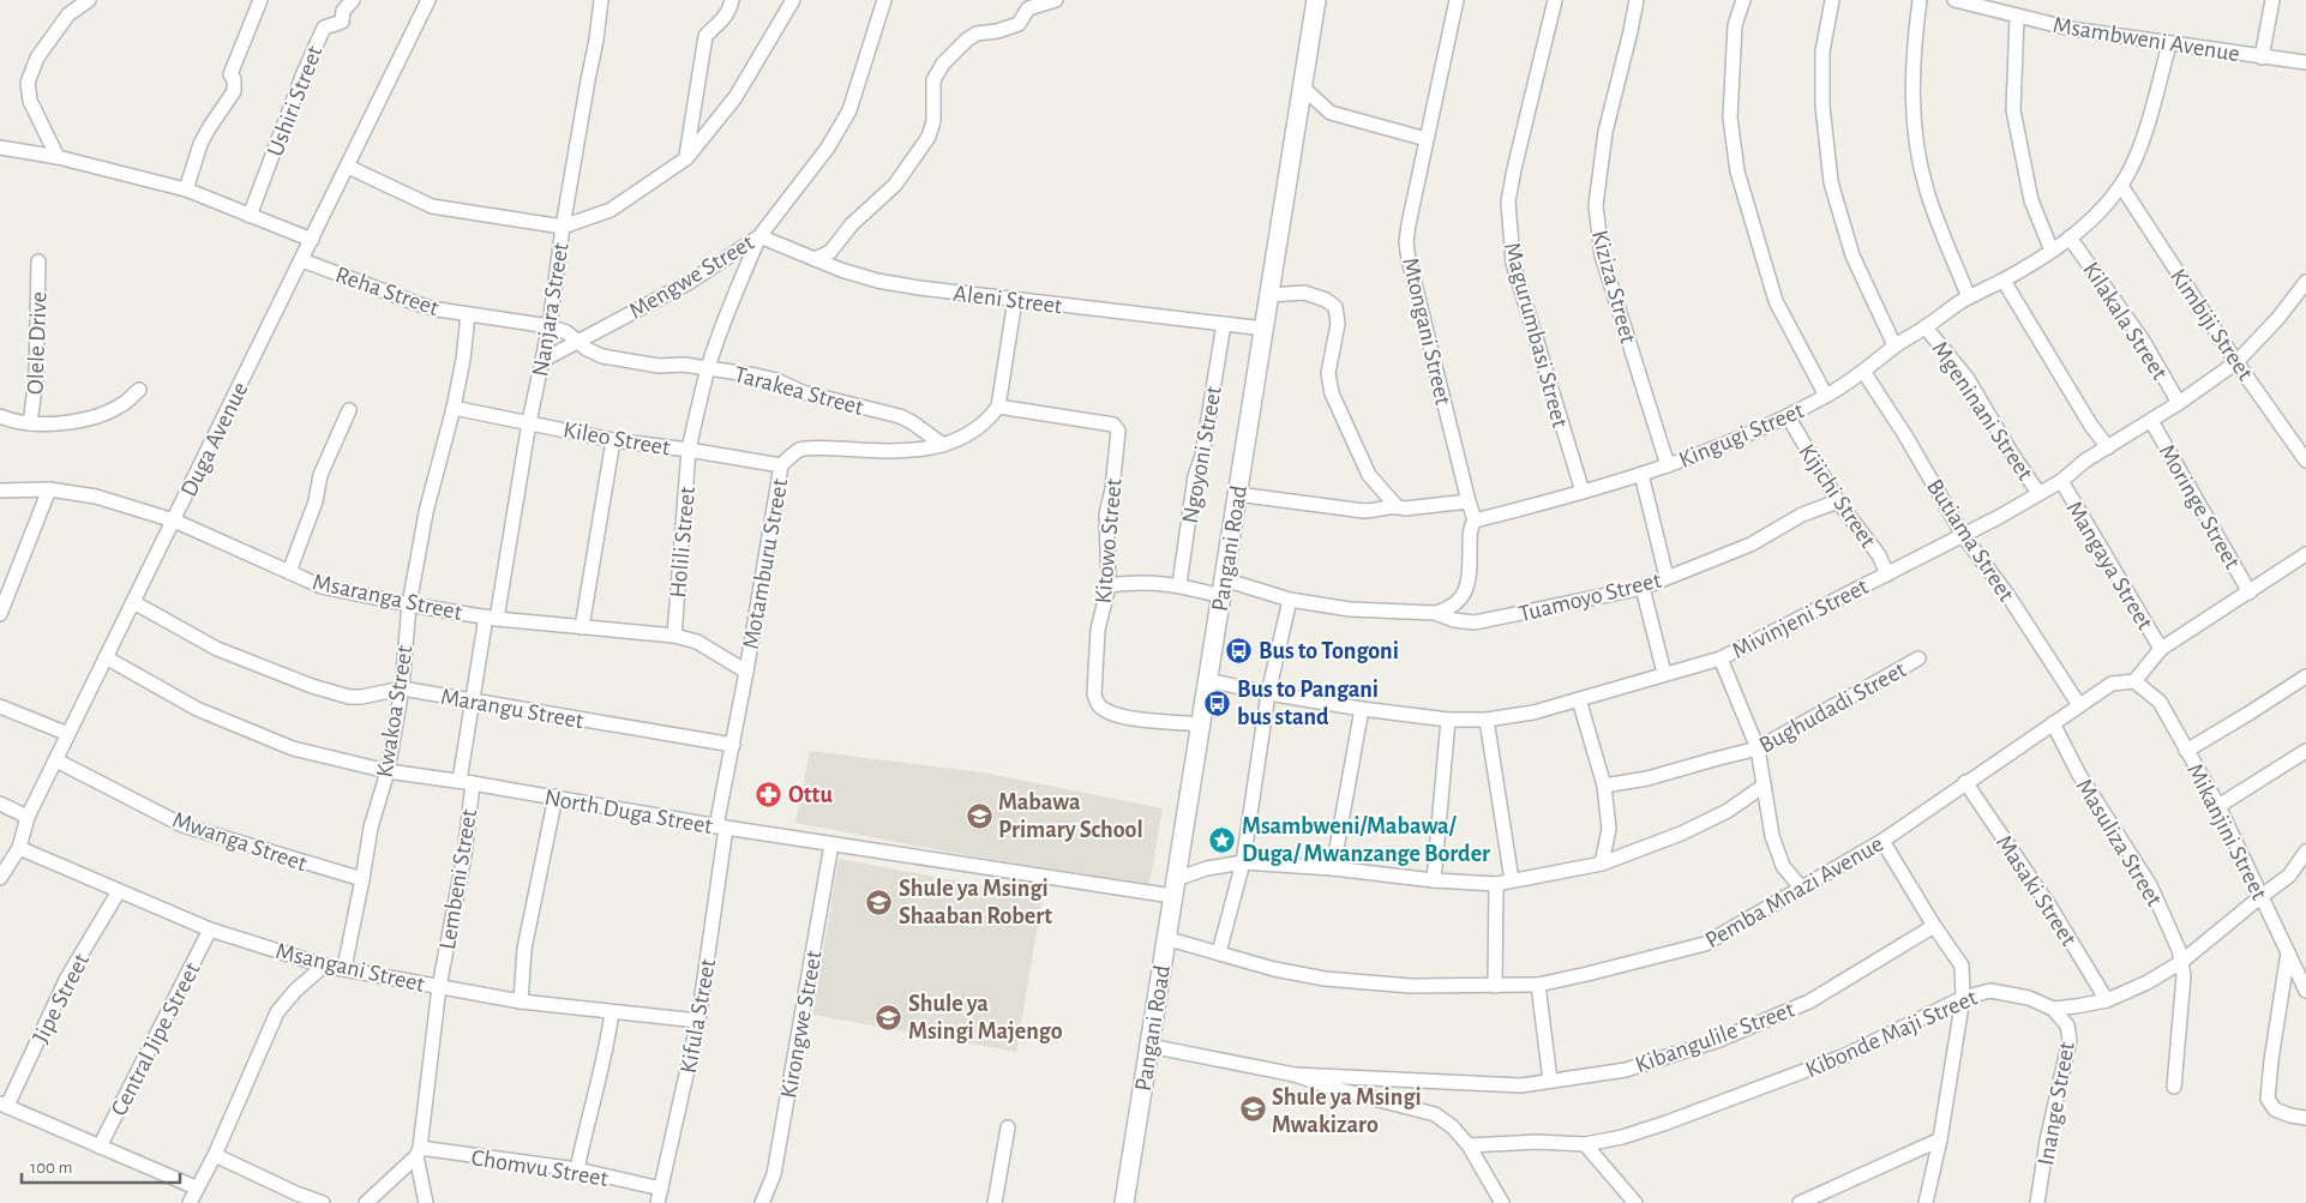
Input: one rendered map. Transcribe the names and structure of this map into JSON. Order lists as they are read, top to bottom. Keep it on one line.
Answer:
{"streets":{"main road":["Pangani Road"],"street":["Msambweni Avenue","Ushiri Street","Mengwe Street","Kiziza Street","Reha Street","Aleni Street","Nanjara Street","Kilakala Street","Kimbiji Street","Mtongani Street","Magurumbasi Street","Olele Drive","Tarakea Street","Mgeninani Street","Kingugi Street","Kileo Street","Duga Avenue","Ngoyoni Street","Kijichi Street","Moringe Street","Butiama Street","Kitowo Street","Holili Street","Motamburu Street","Mangaya Street","Msaranga Street","Tuamoyo Street","Mivinjeni Street","Bughudadi Street","Marangu Street","Kwakoa Street","North Duga Street","Mikanjini Street","Mwanga Street","Masuliza Street","Lembeni Street","Masaki Street","Pemba Mnazi Avenue","Msangani Street","Jipe Street","Kifula Street","Kirongwe Street","Kibonde Maji Street","Kibangulile Street","Central Jipe Street","Inange Street","Chomvu Street"]},"crossings":[["Msambweni Avenue","Kingugi Street"],["Mengwe Street","Reha Street"],["Mengwe Street","Aleni Street"],["Mengwe Street","Nanjara Street"],["Mengwe Street","Tarakea Street"],["Mengwe Street","Holili Street"],["Kiziza Street","Kingugi Street"],["Reha Street","Nanjara Street"],["Reha Street","Tarakea Street"],["Reha Street","Duga Avenue"],["Reha Street","Kwakoa Street"],["Aleni Street","Ngoyoni Street"],["Aleni Street","Holili Street"],["Aleni Street","Pangani Road"],["Nanjara Street","Kileo Street"],["Nanjara Street","Msaranga Street"],["Nanjara Street","Marangu Street"],["Nanjara Street","Lembeni Street"],["Kilakala Street","Kingugi Street"],["Kilakala Street","Mivinjeni Street"],["Kimbiji Street","Kingugi Street"],["Kimbiji Street","Mivinjeni Street"],["Mtongani Street","Kingugi Street"],["Magurumbasi Street","Kingugi Street"],["Tarakea Street","Holili Street"],["Tarakea Street","Motamburu Street"],["Mgeninani Street","Kingugi Street"],["Mgeninani Street","Mivinjeni Street"],["Kingugi Street","Kijichi Street"],["Kingugi Street","Butiama Street"],["Kileo Street","Holili Street"],["Kileo Street","Motamburu Street"],["Kileo Street","Kwakoa Street"],["Duga Avenue","Msaranga Street"],["Duga Avenue","Marangu Street"],["Duga Avenue","North Duga Street"],["Duga Avenue","Mwanga Street"],["Duga Avenue","Msangani Street"],["Kijichi Street","Tuamoyo Street"],["Kijichi Street","Mivinjeni Street"],["Moringe Street","Mivinjeni Street"],["Butiama Street","Mivinjeni Street"],["Butiama Street","Pemba Mnazi Avenue"],["Kitowo Street","Pangani Road"],["Kitowo Street","Motamburu Street"],["Holili Street","Msaranga Street"],["Pangani Road","Mivinjeni Street"],["Pangani Road","North Duga Street"],["Pangani Road","Pemba Mnazi Avenue"],["Motamburu Street","Msaranga Street"],["Motamburu Street","Marangu Street"],["Motamburu Street","North Duga Street"],["Motamburu Street","Kifula Street"],["Mangaya Street","Mivinjeni Street"],["Msaranga Street","Kwakoa Street"],["Marangu Street","Kwakoa Street"],["Marangu Street","Lembeni Street"],["Kwakoa Street","North Duga Street"],["Kwakoa Street","Mwanga Street"],["Kwakoa Street","Msangani Street"],["North Duga Street","Lembeni Street"],["North Duga Street","Kifula Street"],["North Duga Street","Kirongwe Street"],["Mikanjini Street","Pemba Mnazi Avenue"],["Mikanjini Street","Kibonde Maji Street"],["Masuliza Street","Pemba Mnazi Avenue"],["Masuliza Street","Kibonde Maji Street"],["Lembeni Street","Msangani Street"],["Lembeni Street","Chomvu Street"],["Masaki Street","Pemba Mnazi Avenue"],["Masaki Street","Kibonde Maji Street"],["Msangani Street","Jipe Street"],["Msangani Street","Kifula Street"],["Msangani Street","Central Jipe Street"],["Kifula Street","Chomvu Street"],["Kibonde Maji Street","Inange Street"]],"places":{"bus stop":["Bus to Tongoni","Bus to Pangani bus stand"],"pharmacy":["Ottu"],"school or university":["Mabawa Primary School","Shule ya Msingi Shaaban Robert","Shule ya Msingi Majengo","Shule ya Msingi Mwakizaro"],"place":["Msambweni/Mabawa/ Duga/ Mwanzange Border"]},"scale_bar":"100 m"}
